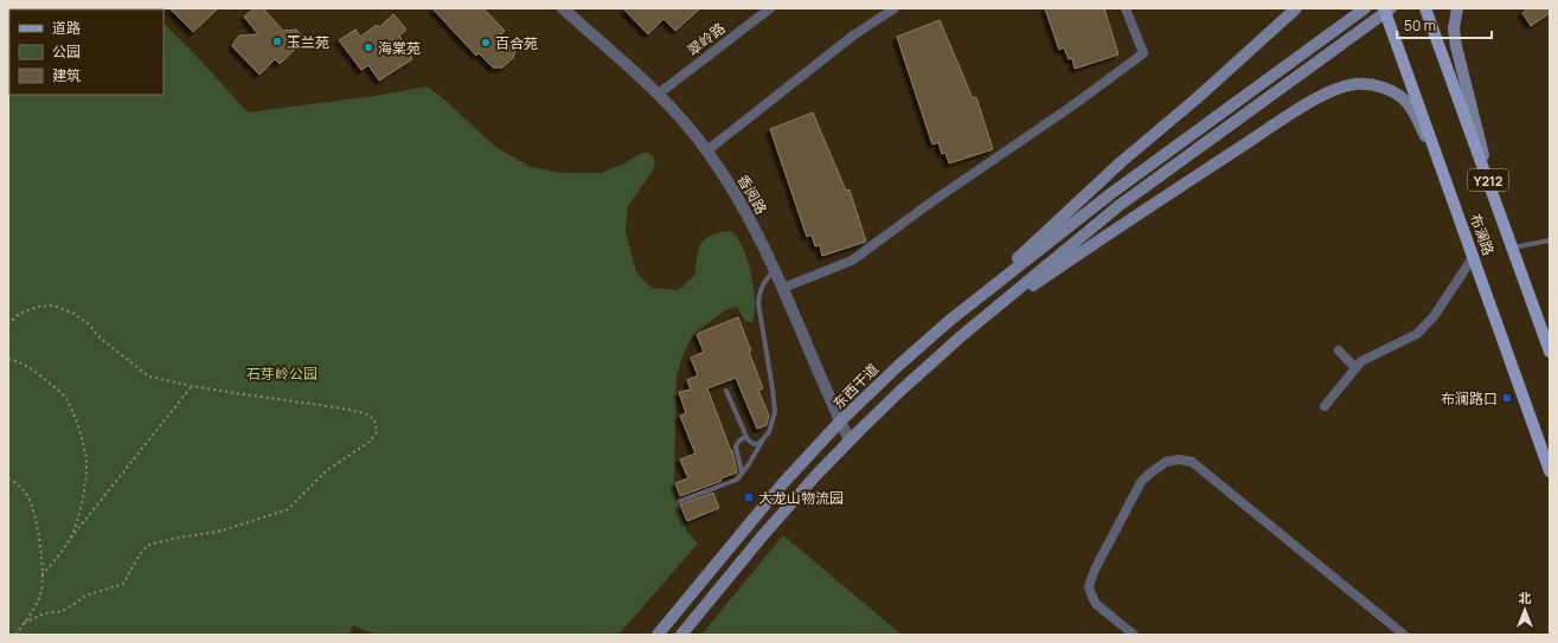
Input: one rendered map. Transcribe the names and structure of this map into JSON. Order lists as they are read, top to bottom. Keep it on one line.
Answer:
{"streets":{"main road":["Y212","布澜路","东西干道"],"street":["翠岭路","香阅路"]},"crossings":[["翠岭路","香阅路"],["香阅路","东西干道"]],"parks":["石芽岭公园"],"places":{"other":["玉兰苑","百合苑","海棠苑"],"transit":["布澜路口","大龙山物流园"]},"legend":["道路","公园","建筑"],"scale_bar":"50 m","north":"top"}
